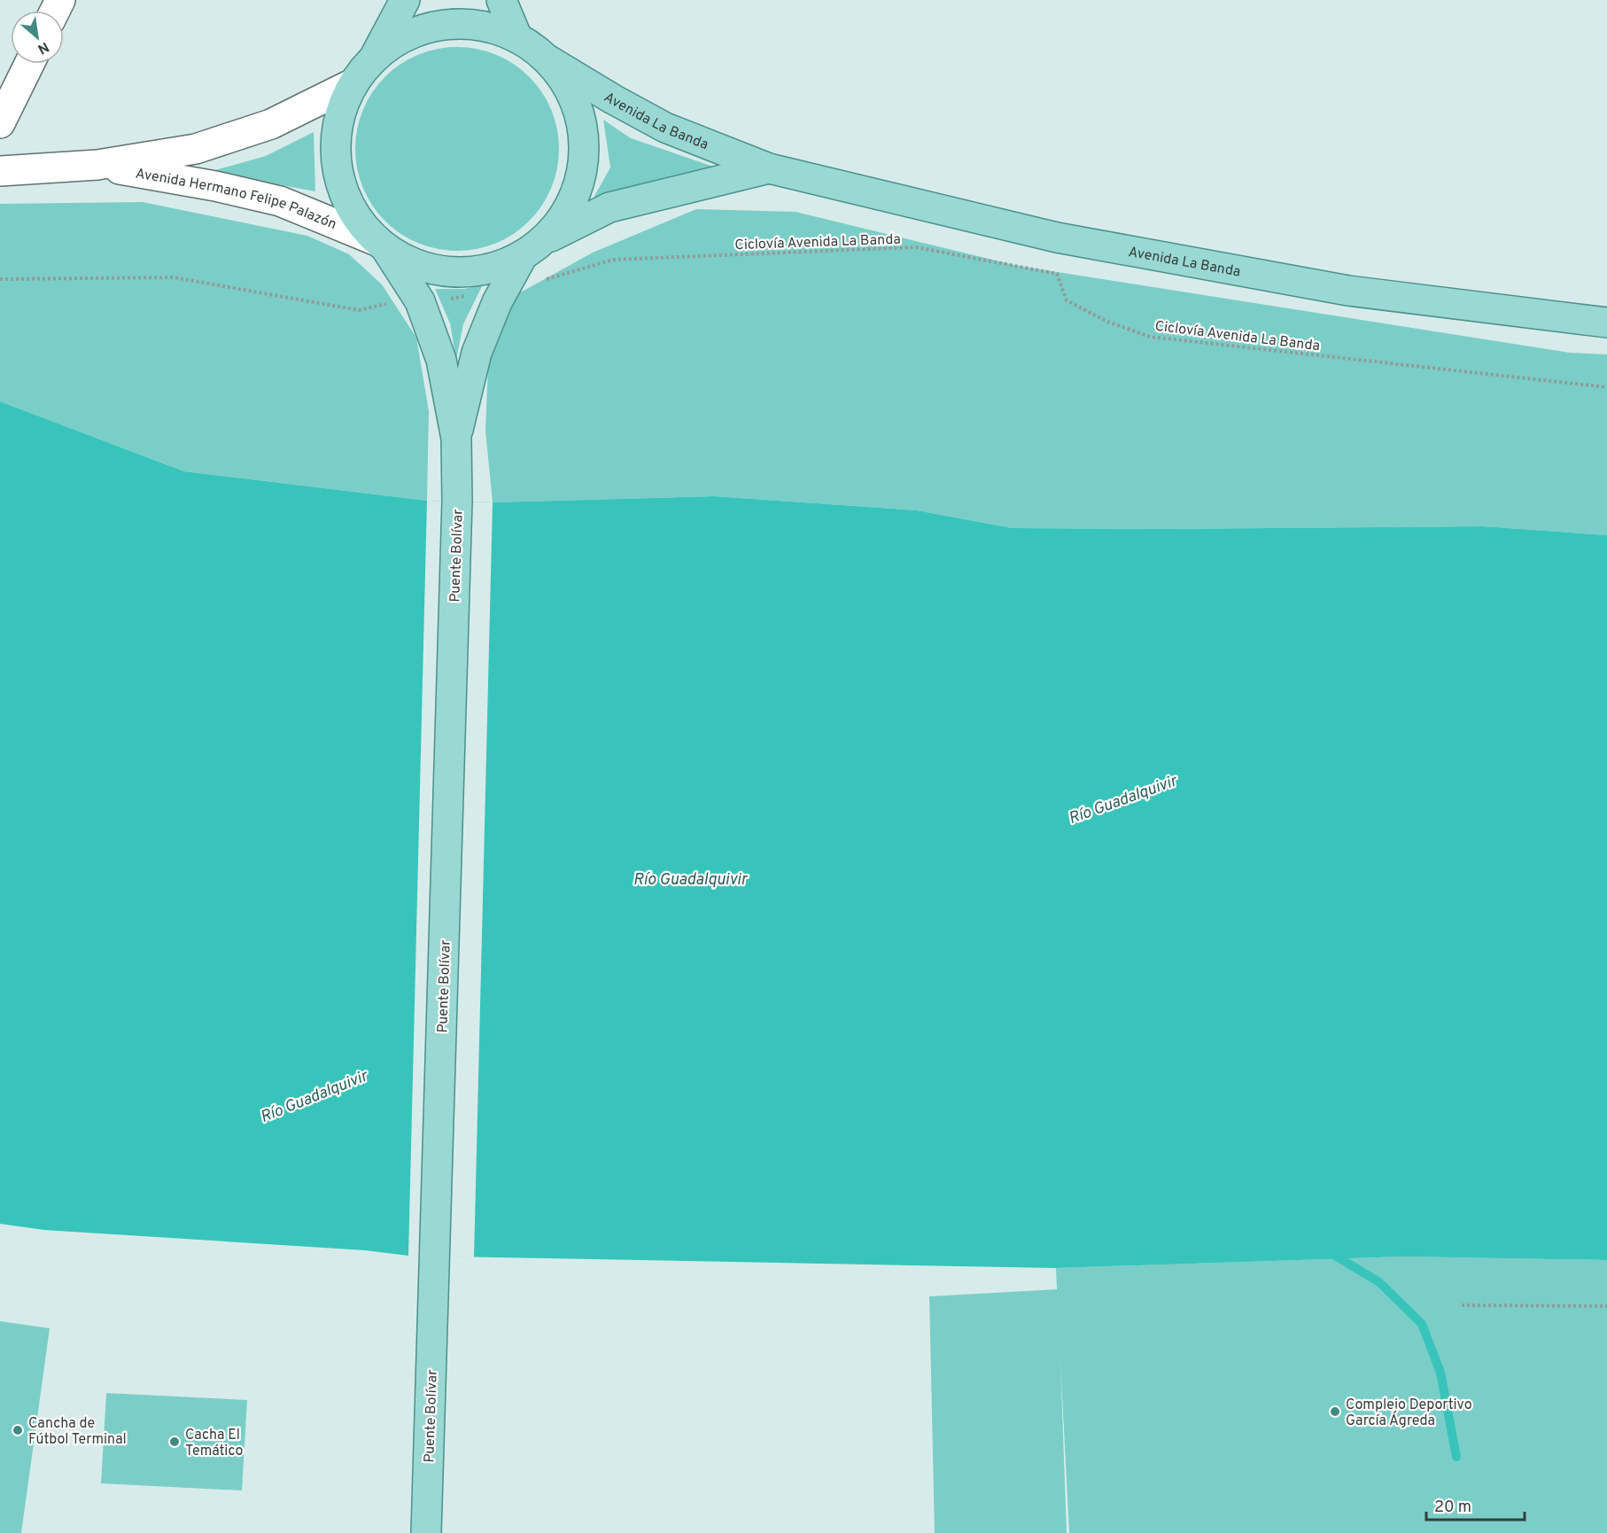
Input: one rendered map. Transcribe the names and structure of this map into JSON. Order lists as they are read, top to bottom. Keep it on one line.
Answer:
{"streets":{"main road":["Avenida La Banda","Puente Bolívar"],"street":["Avenida Hermano Felipe Palazón"],"path":["Ciclovía Avenida La Banda"]},"crossings":[["Avenida La Banda","Avenida Hermano Felipe Palazón"],["Avenida La Banda","Puente Bolívar"],["Avenida Hermano Felipe Palazón","Puente Bolívar"]],"water":["Río Guadalquivir"],"places":["Complejo Deportivo García Ágreda","Cancha de Fútbol Terminal","Cacha El Temático"],"scale_bar":"20 m","north":"bottom right"}
